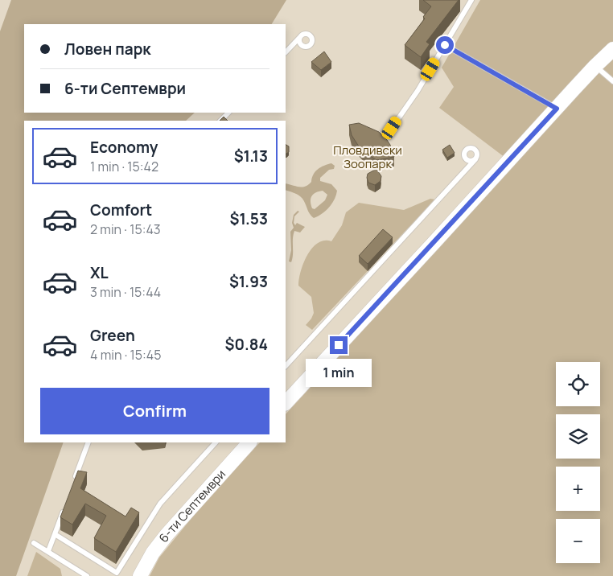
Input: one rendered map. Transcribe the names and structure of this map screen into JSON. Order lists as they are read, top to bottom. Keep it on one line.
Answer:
{"streets":{"street":["6-ти Септември"]},"parks":["Пловдивски Зоопарк"],"page":{"banner":["Ловен парк","6-ти Септември"],"list":[{"name":"Economy","note":"1 min · 15:42","value":"$1.13"},{"name":"Comfort","note":"2 min · 15:43","value":"$1.53"},{"name":"XL","note":"3 min · 15:44","value":"$1.93"},{"name":"Green","note":"4 min · 15:45","value":"$0.84"}],"bubble":"1 min","map_buttons":["+","−"],"buttons":"Confirm"}}
